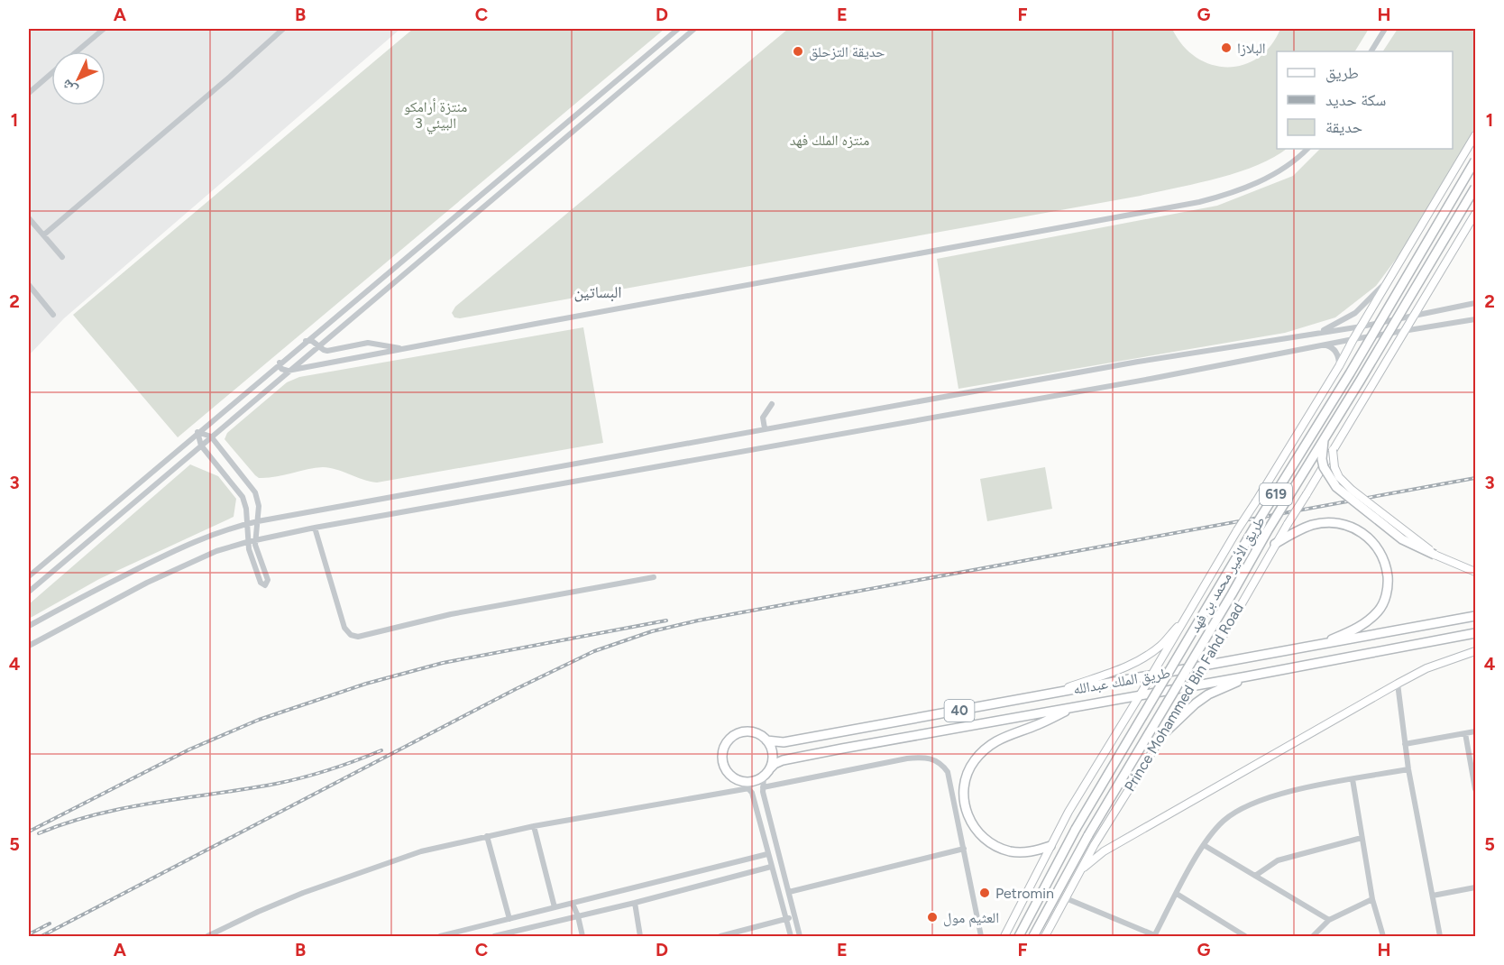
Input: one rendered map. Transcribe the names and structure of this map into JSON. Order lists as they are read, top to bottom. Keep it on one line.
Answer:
{"streets":{"highway":["619","طريق الأمير محمد بن فهد","طريق الملك عبدالله","40"],"main road":["Prince Mohammed Bin Fahd Road"]},"crossings":[["طريق الملك عبدالله","Prince Mohammed Bin Fahd Road"]],"districts":["البساتين"],"parks":["منتزة أرامكو البيئي 3","منتزه الملك فهد"],"places":["البلازا","حديقة التزحلق","Petromin","العثيم مول"],"legend":["طريق","سكة حديد","حديقة"],"north":"bottom left","grid":{"columns":["A","B","C","D","E","F","G","H"],"rows":["1","2","3","4","5"]}}
